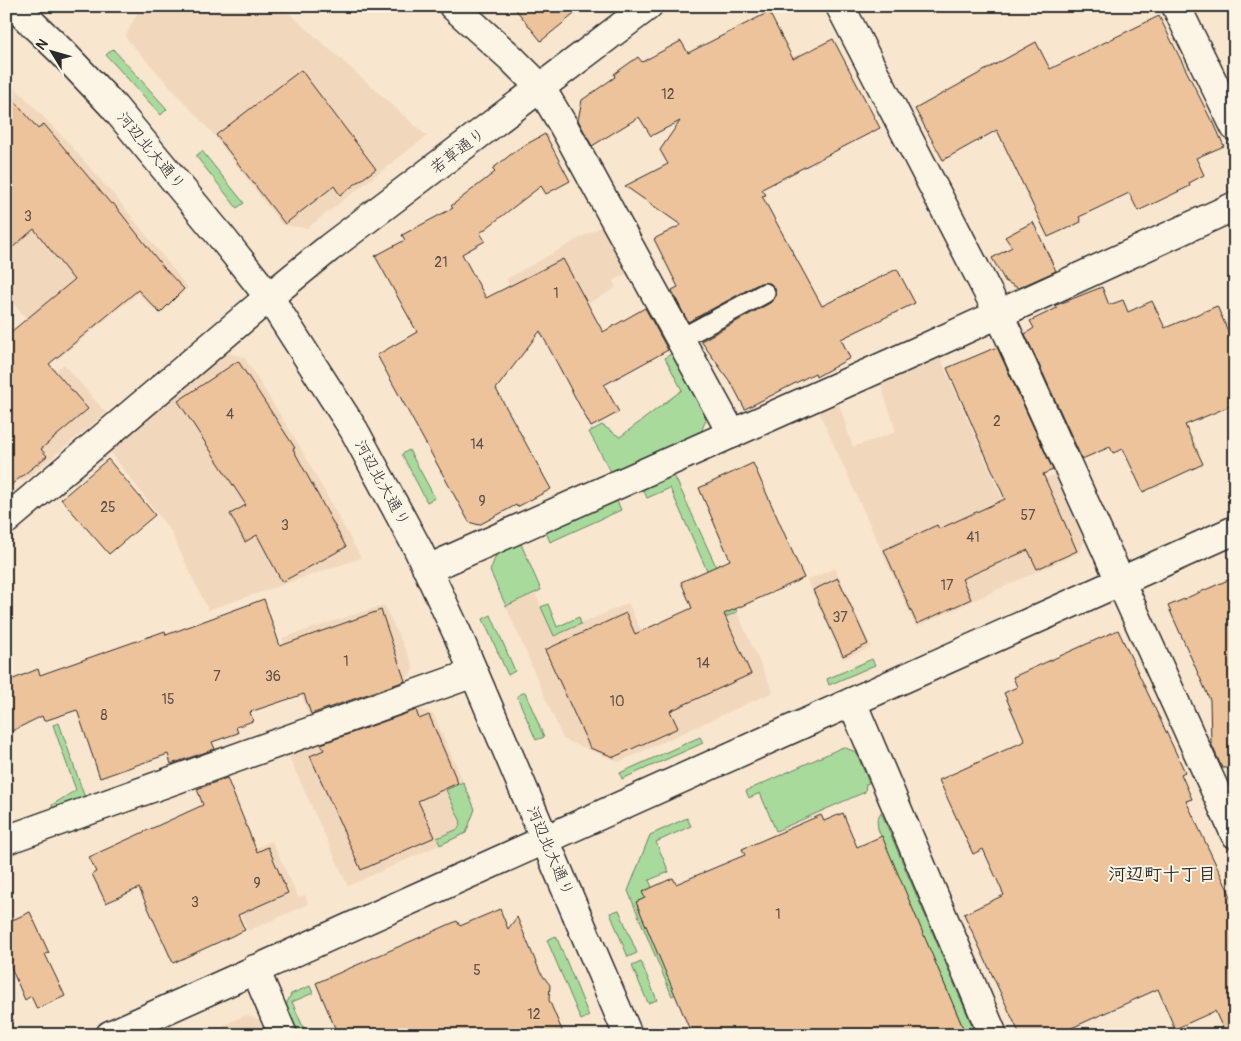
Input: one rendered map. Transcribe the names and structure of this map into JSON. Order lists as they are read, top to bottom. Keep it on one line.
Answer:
{"streets":{"street":["河辺北大通り","若草通り"]},"crossings":[["河辺北大通り","若草通り"]],"districts":["河辺町十丁目"],"house_numbers":["12","3","21","1","4","2","14","9","25","57","3","41","17","37","1","14","7","36","15","10","8","9","3","1","5","12"],"north":"top left"}
